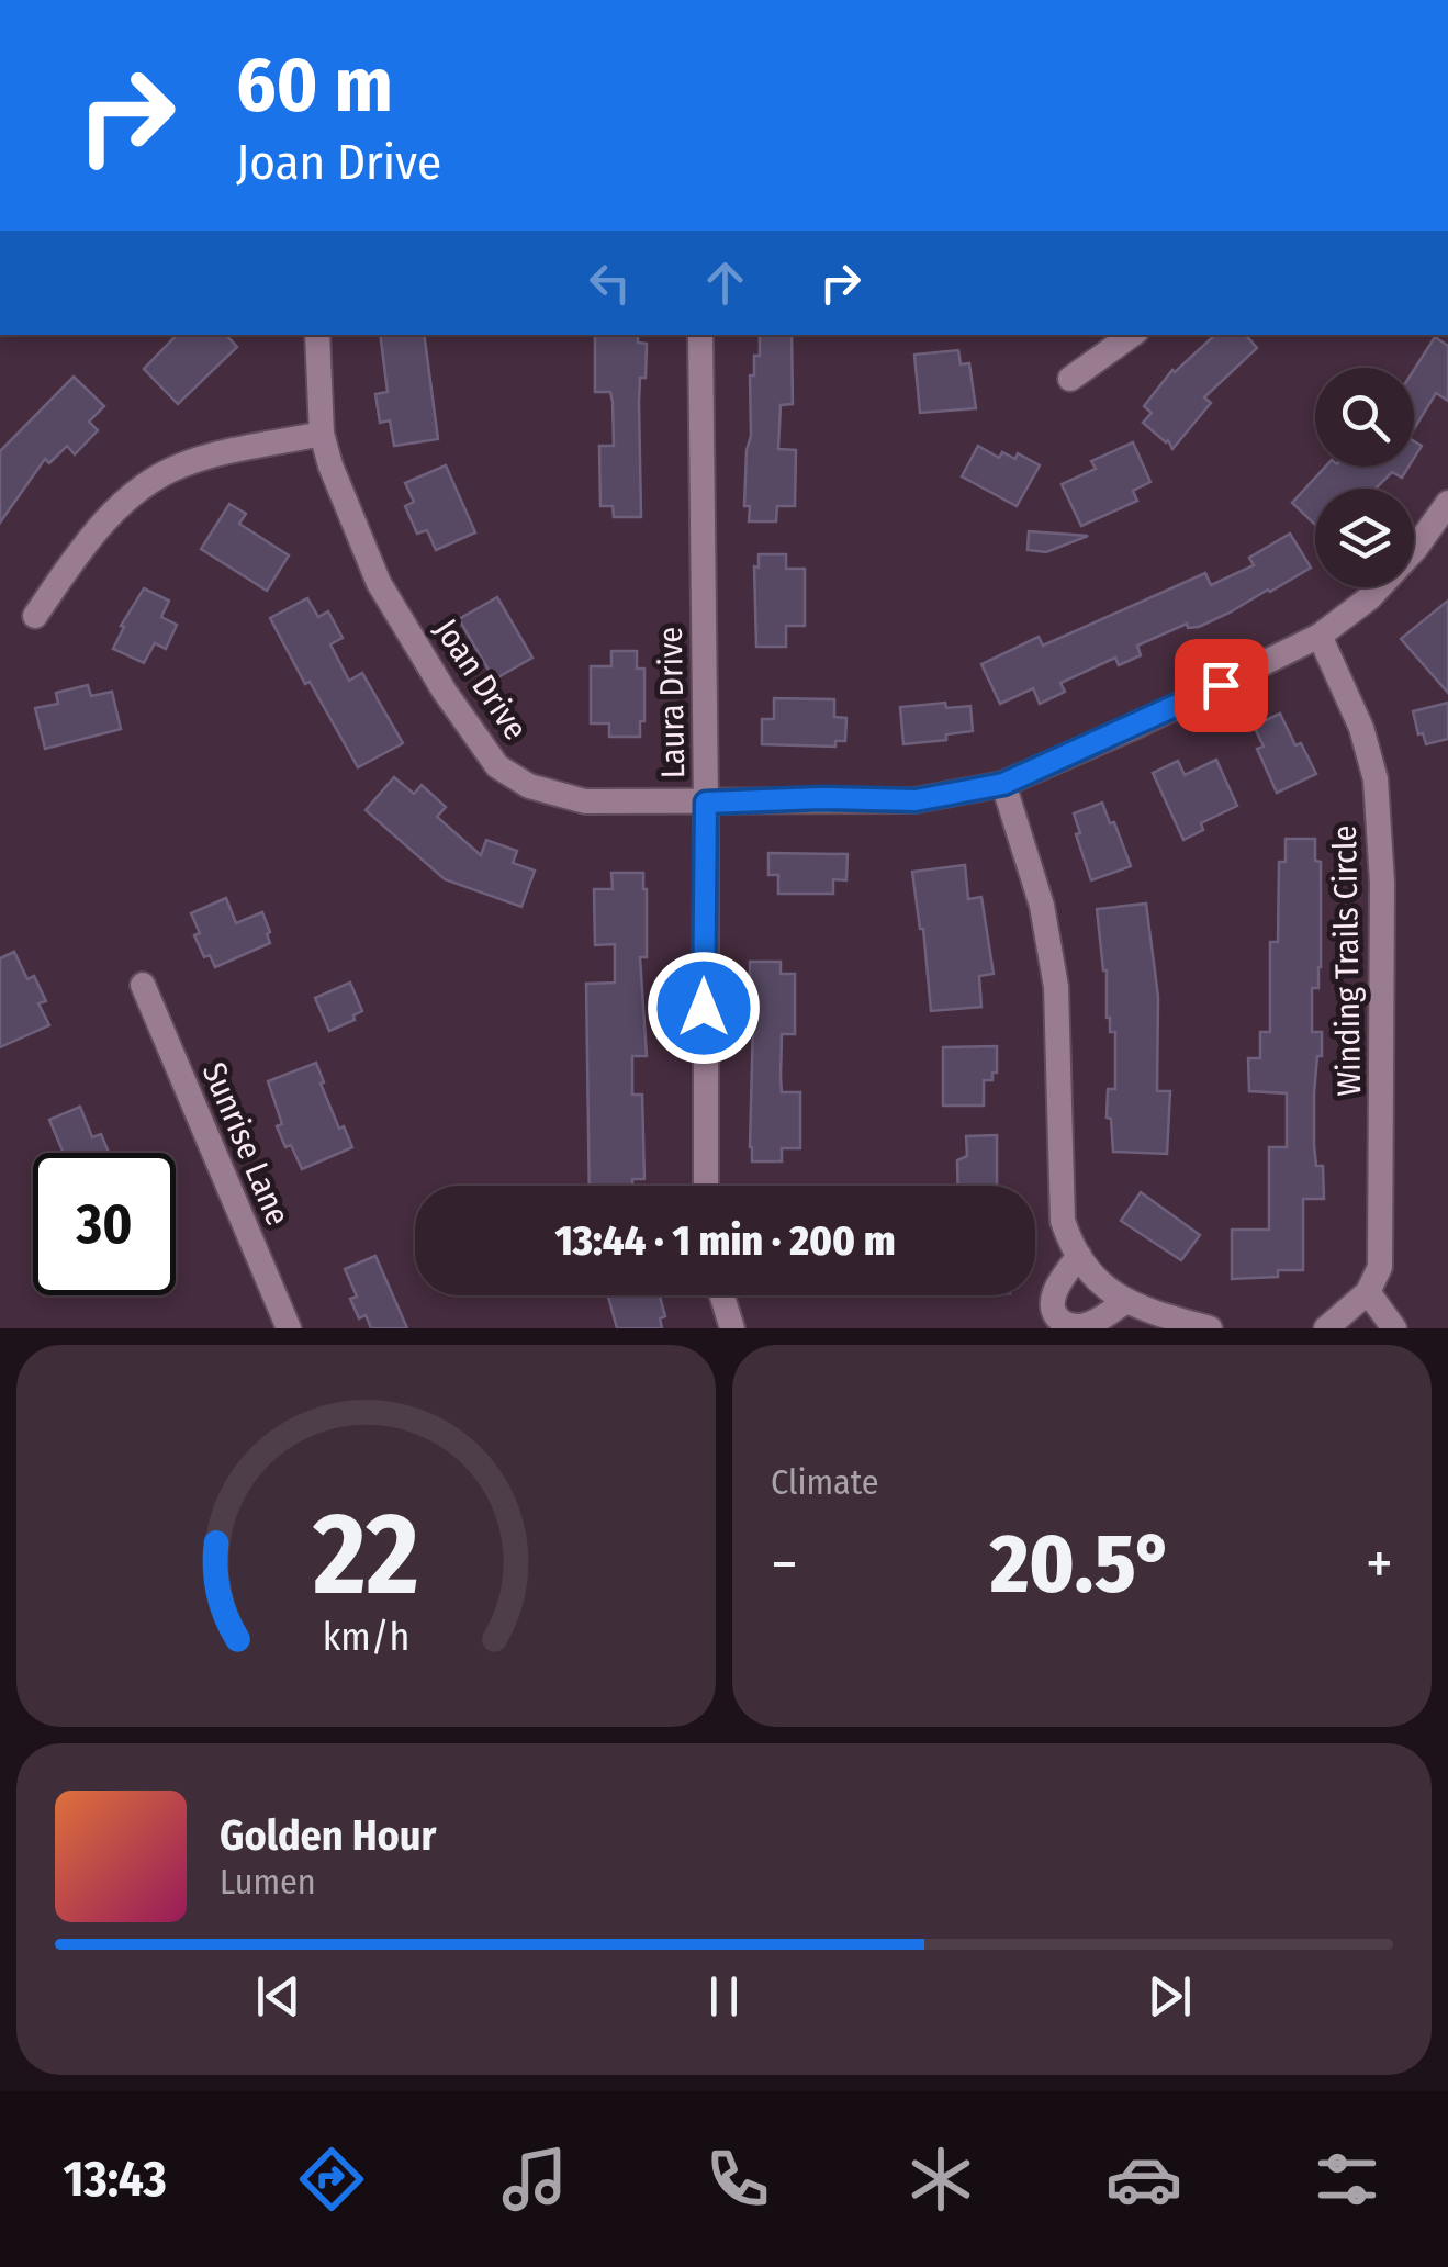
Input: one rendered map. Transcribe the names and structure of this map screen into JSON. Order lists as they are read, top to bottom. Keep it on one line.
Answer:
{"streets":{"street":["Joan Drive","Laura Drive","Winding Trails Circle","Sunrise Lane"]},"crossings":[["Joan Drive","Laura Drive"],["Joan Drive","Winding Trails Circle"]],"page":{"turn":["60 m","Joan Drive"],"limit":"30","trip":"13:44 · 1 min · 200 m","tile":"Climate","heat":["−","20.5°","+"],"song":["Golden Hour","Lumen"],"tabs":"13:43","gauge":["22","km/h"]}}
